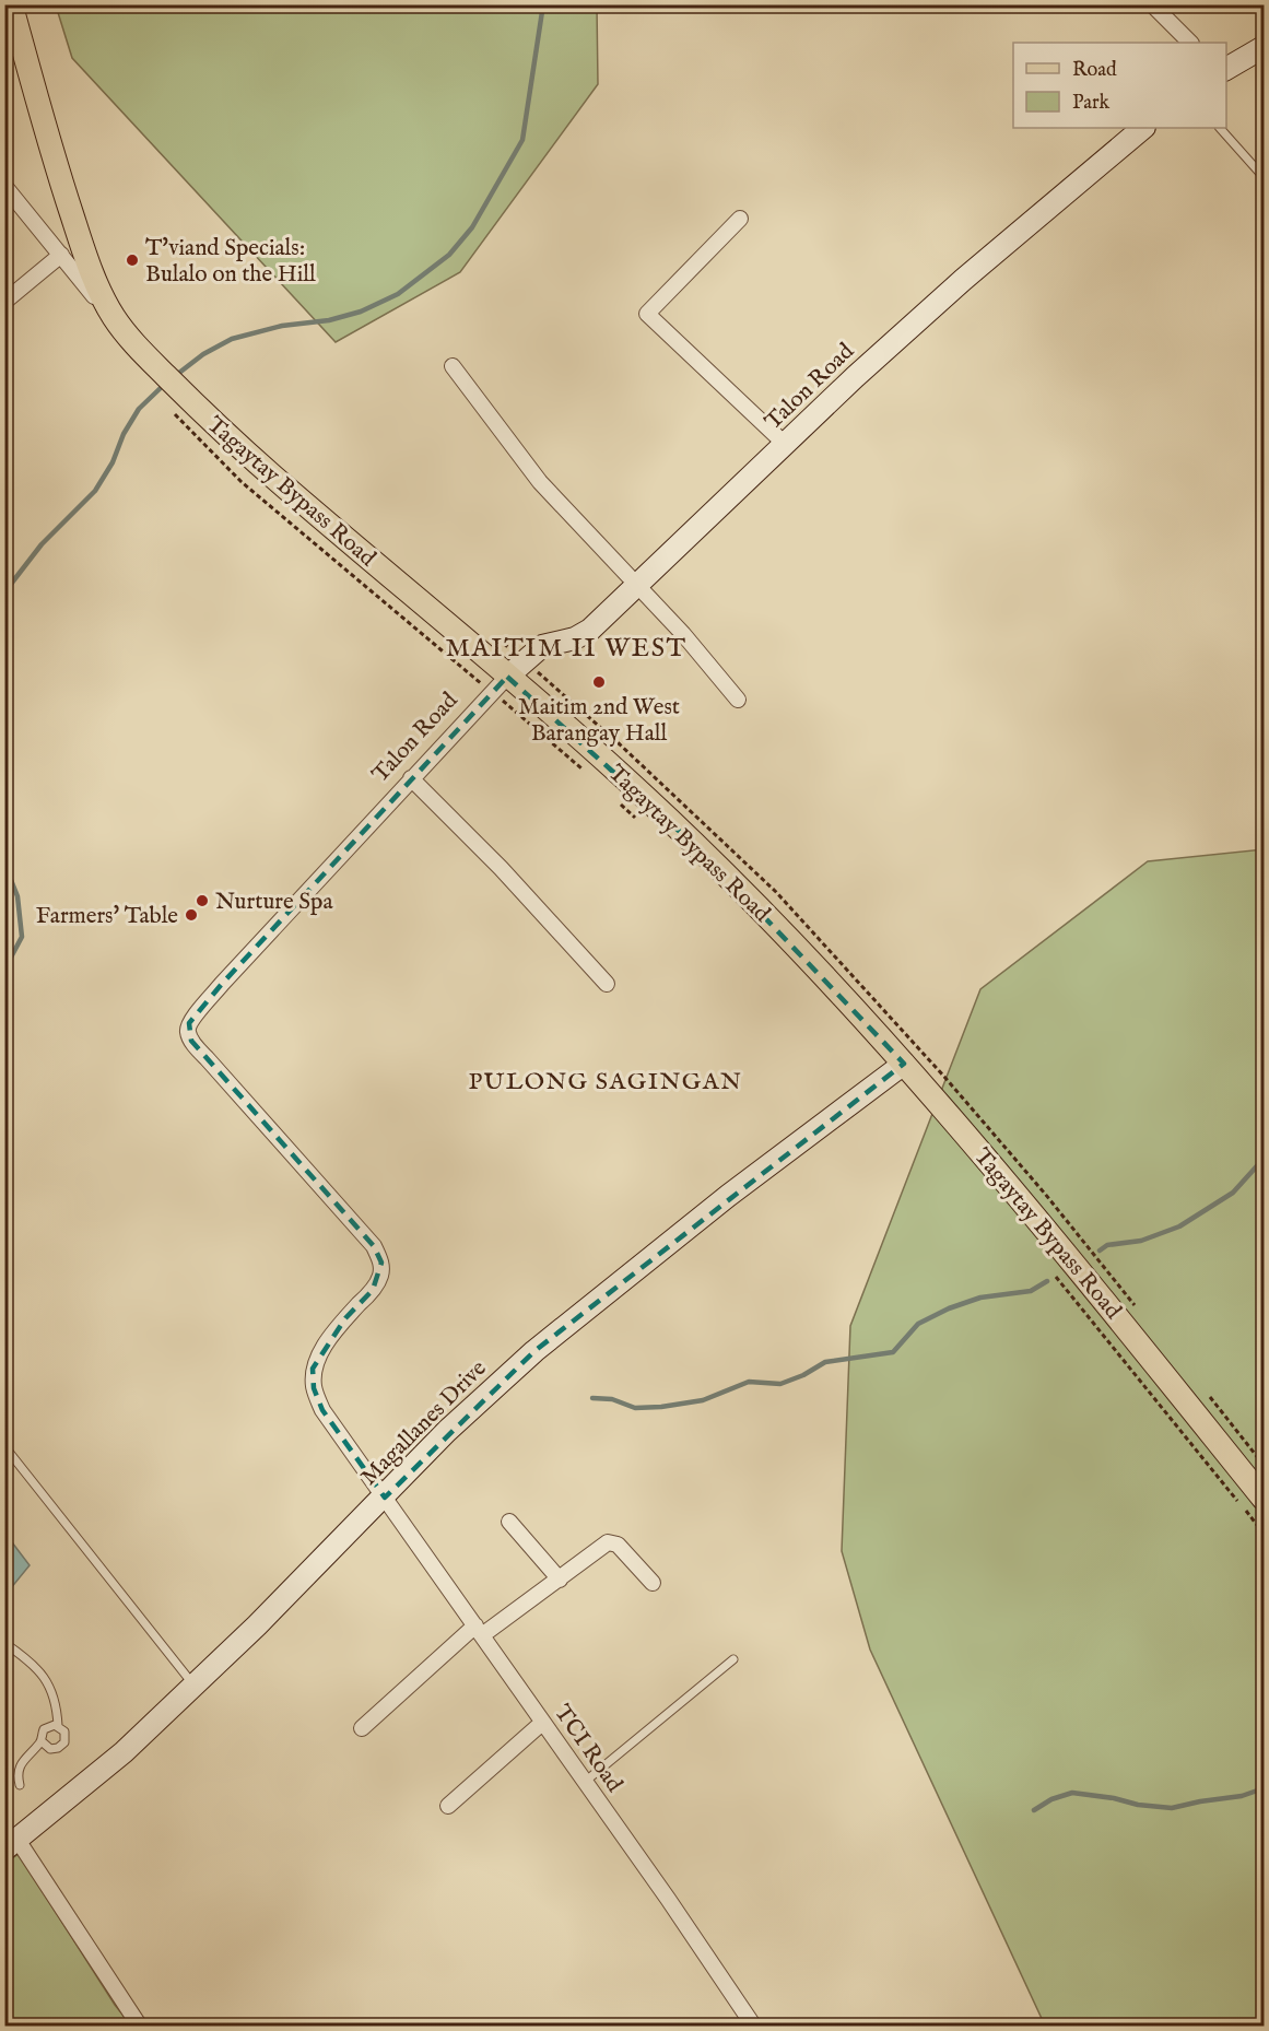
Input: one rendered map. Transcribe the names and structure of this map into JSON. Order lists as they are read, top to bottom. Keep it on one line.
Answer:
{"streets":{"main road":["Tagaytay Bypass Road"],"street":["Talon Road","Magallanes Drive","TCI Road"]},"crossings":[["Talon Road","Tagaytay Bypass Road"],["Talon Road","Magallanes Drive"],["Talon Road","TCI Road"],["Tagaytay Bypass Road","Magallanes Drive"],["Magallanes Drive","TCI Road"]],"districts":["MAITIM II WEST","PULONG SAGINGAN"],"places":["T'viand Specials: Bulalo on the Hill","Maitim 2nd West Barangay Hall","Nurture Spa","Farmers' Table"],"legend":["Road","Park"]}
